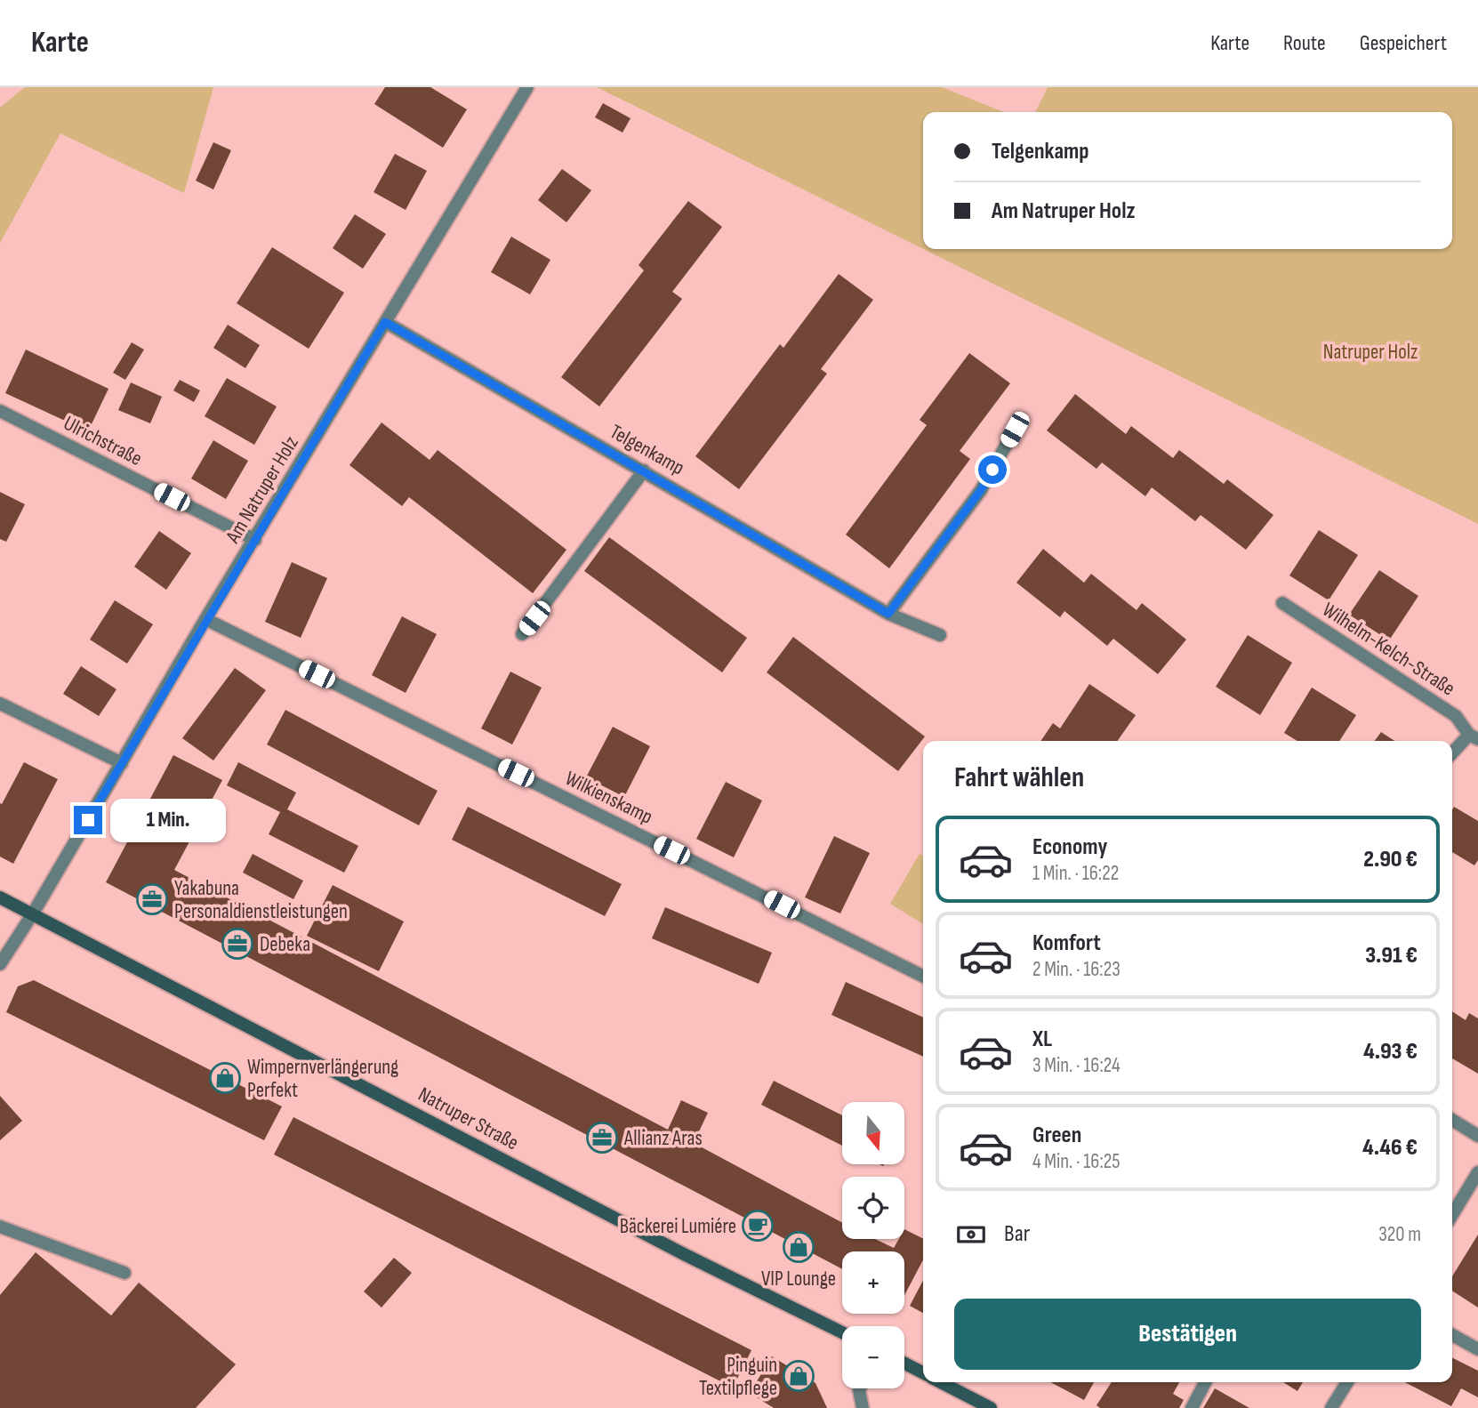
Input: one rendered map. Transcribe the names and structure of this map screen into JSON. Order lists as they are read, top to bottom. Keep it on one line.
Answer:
{"streets":{"street":["Ulrichstraße","Telgenkamp","Am Natruper Holz","Wilhelm-Kelch-Straße","Wilkienskamp","Natruper Straße"]},"crossings":[["Ulrichstraße","Am Natruper Holz"],["Telgenkamp","Am Natruper Holz"],["Am Natruper Holz","Wilkienskamp"],["Am Natruper Holz","Natruper Straße"]],"parks":["Natruper Holz"],"places":{"office":["Yakabuna Personaldienstleistungen","Debeka","Allianz Aras"],"shop":["Wimpernverlängerung Perfekt","VIP Lounge","Pinguin Textilpflege"],"cafe":["Bäckerei Lumiére"]},"north":"bottom","page":{"header":"Karte","nav":["Karte","Route","Gespeichert"],"banner":["Telgenkamp","Am Natruper Holz"],"heading":"Fahrt wählen","bubble":"1 Min.","list":[{"name":"Economy","note":"1 Min. · 16:22","value":"2.90 €"},{"name":"Komfort","note":"2 Min. · 16:23","value":"3.91 €"},{"name":"XL","note":"3 Min. · 16:24","value":"4.93 €"},{"name":"Green","note":"4 Min. · 16:25","value":"4.46 €"}],"map_buttons":["+","−"],"pay":["Bar","320 m"],"buttons":"Bestätigen"}}
